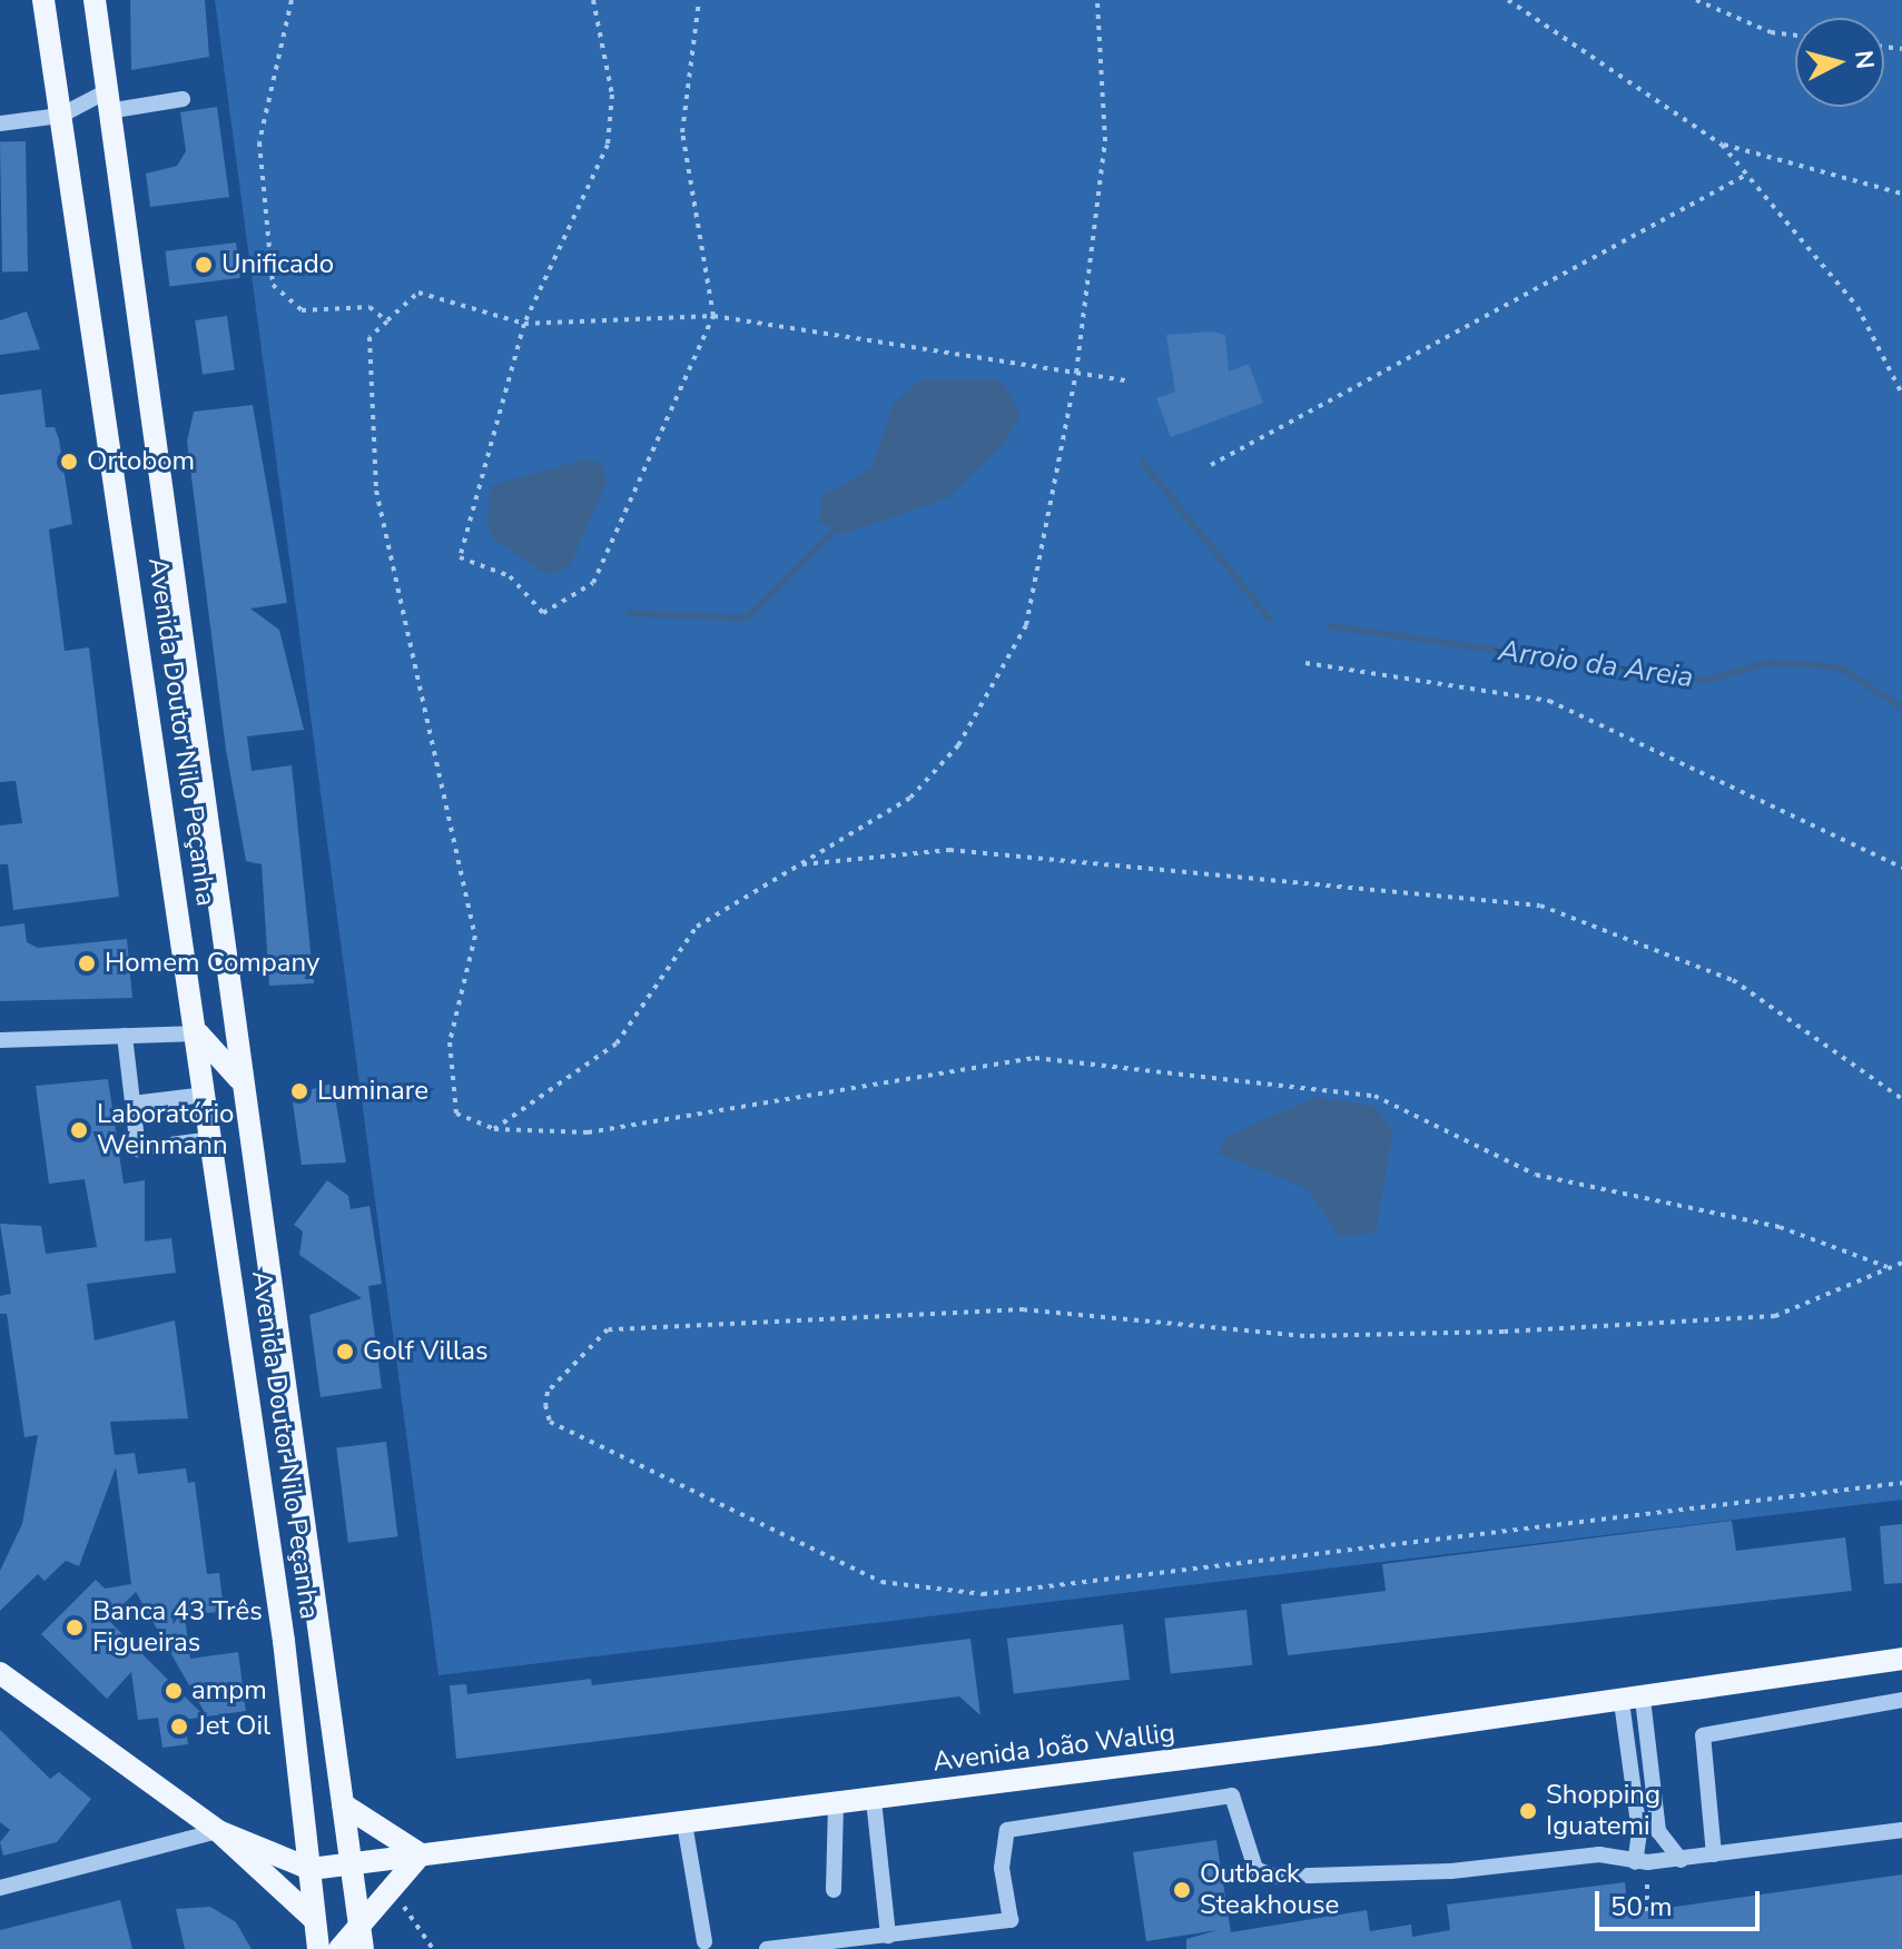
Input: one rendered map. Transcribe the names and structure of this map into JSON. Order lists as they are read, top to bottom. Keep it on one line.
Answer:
{"streets":{"main road":["Avenida Doutor Nilo Peçanha","Avenida João Wallig"]},"crossings":[["Avenida Doutor Nilo Peçanha","Avenida João Wallig"]],"water":["Arroio da Areia"],"places":["Unificado","Ortobom","Homem Company","Luminare","Laboratório Weinmann","Golf Villas","Banca 43 Três Figueiras","ampm","Jet Oil","Shopping Iguatemi","Outback Steakhouse"],"scale_bar":"50 m","north":"right"}
